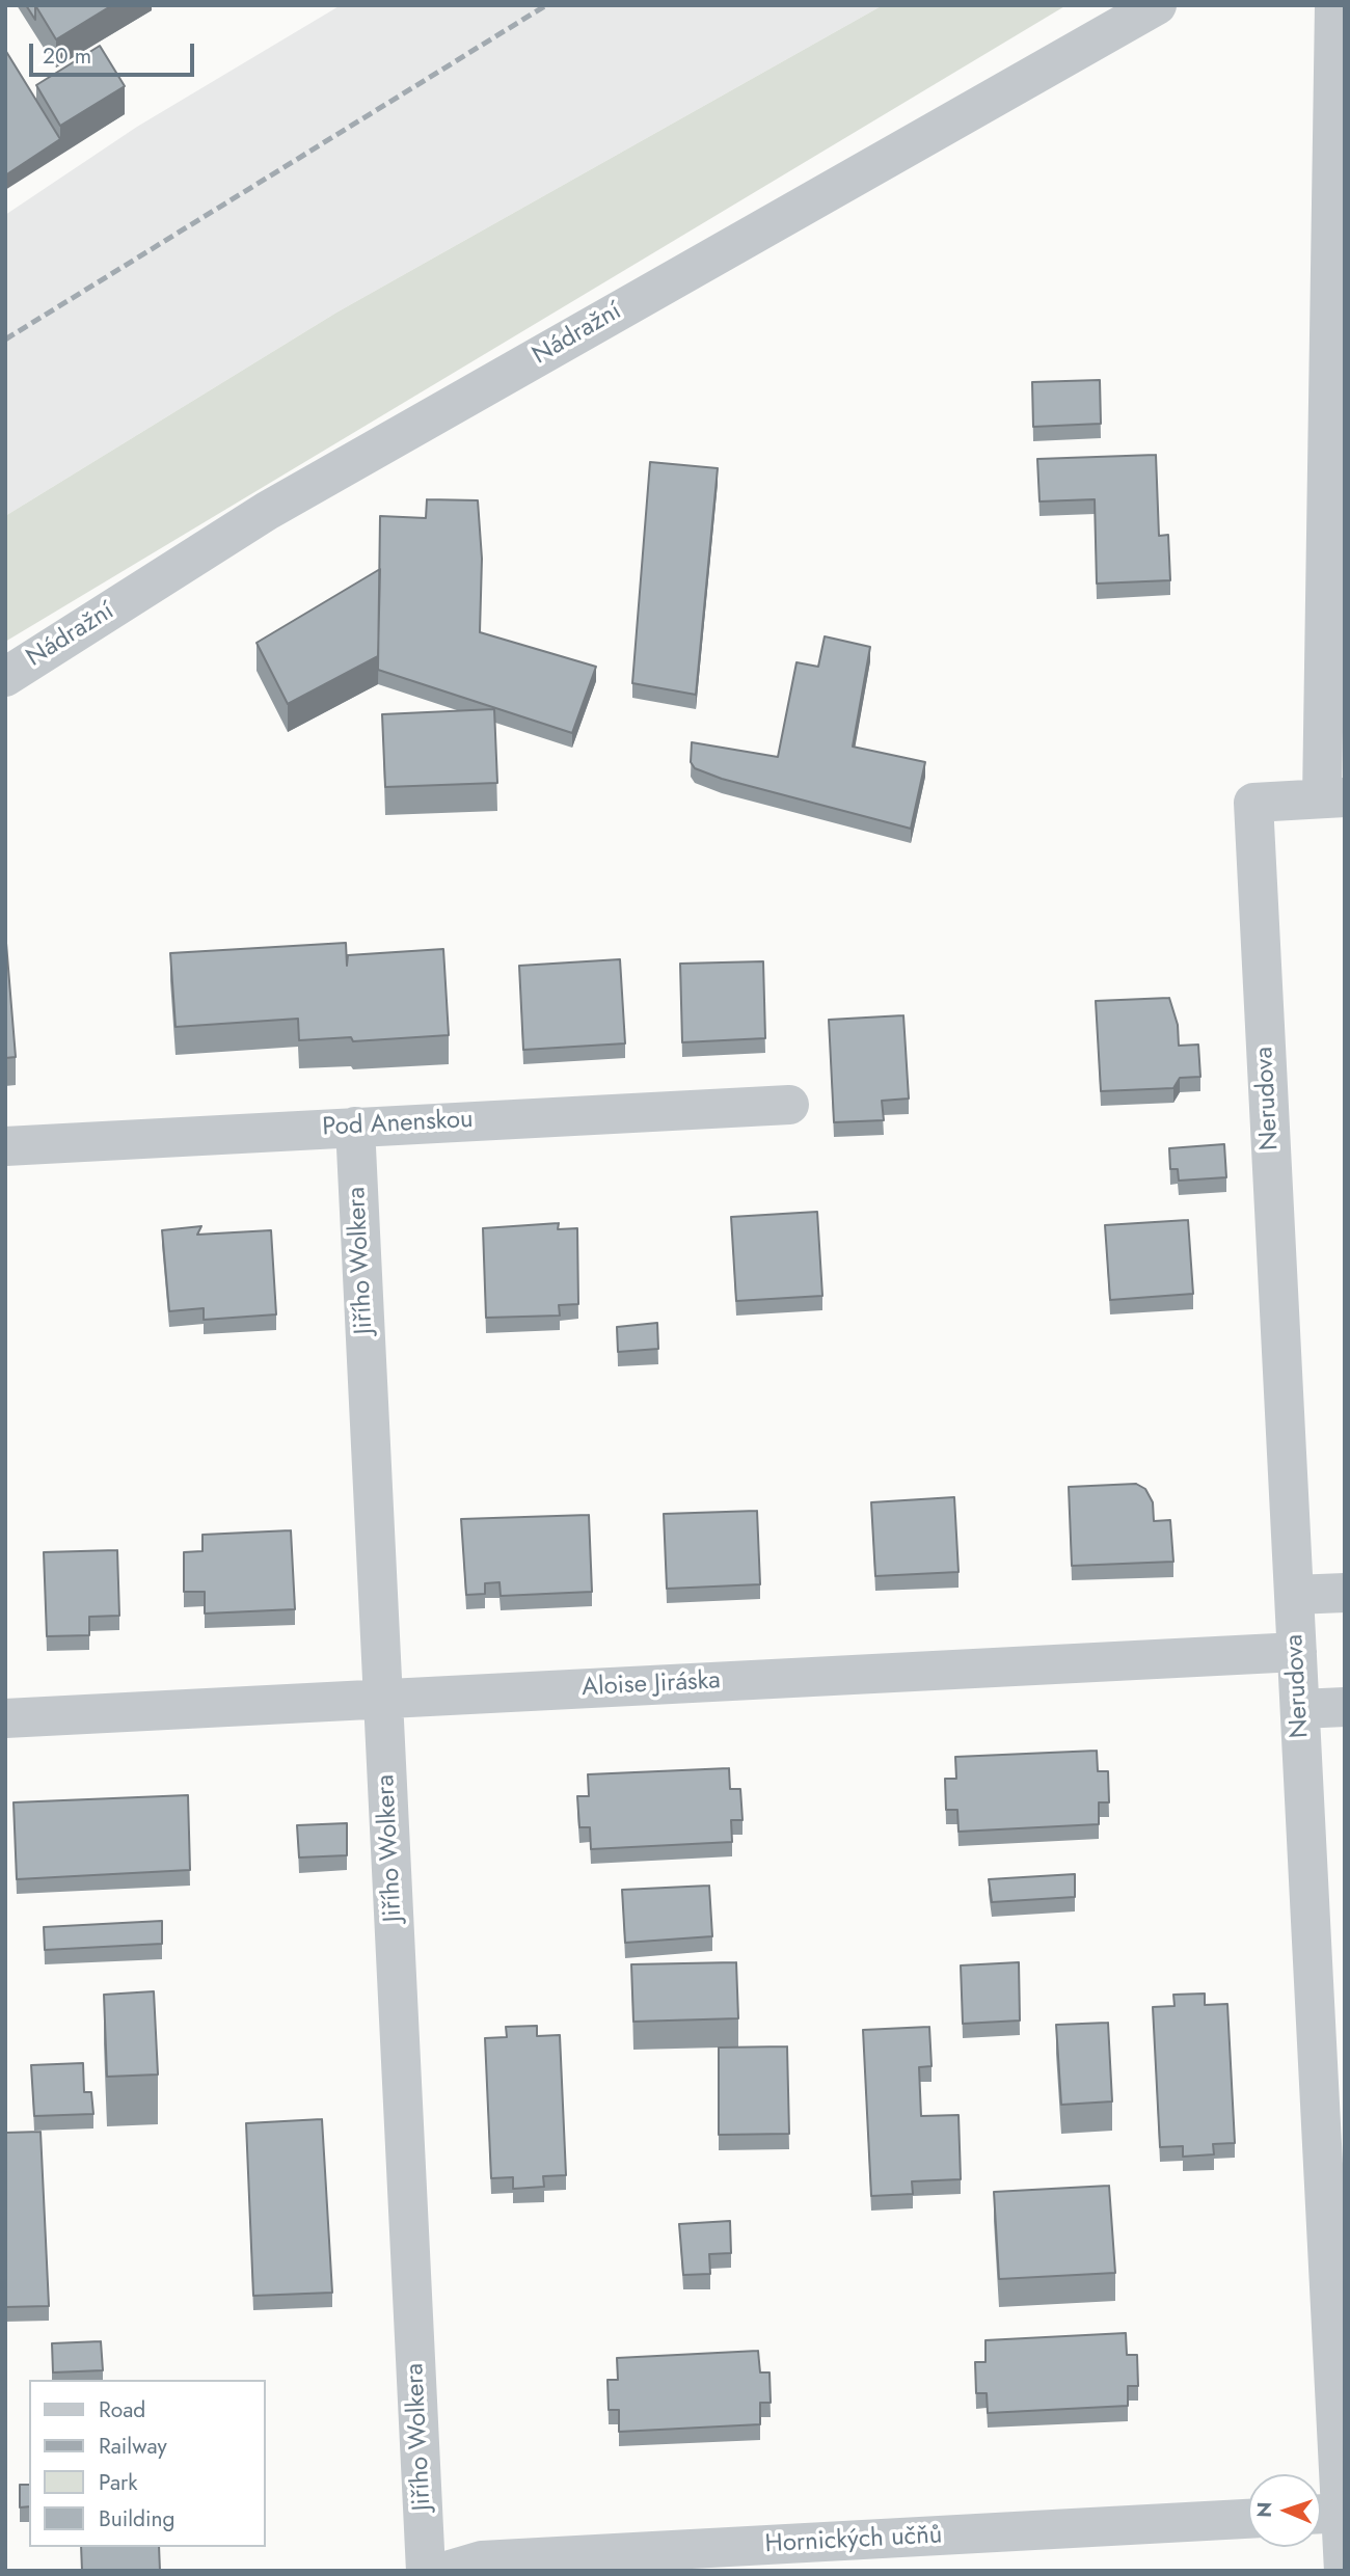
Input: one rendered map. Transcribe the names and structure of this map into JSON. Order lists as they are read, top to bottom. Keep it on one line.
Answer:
{"streets":{"street":["Nádražní","Nerudova","Pod Anenskou","Jiřího Wolkera","Aloise Jiráska","Hornických učňů"]},"crossings":[["Nerudova","Aloise Jiráska"],["Pod Anenskou","Jiřího Wolkera"],["Jiřího Wolkera","Aloise Jiráska"]],"legend":["Road","Railway","Park","Building"],"scale_bar":"20 m","north":"left"}
